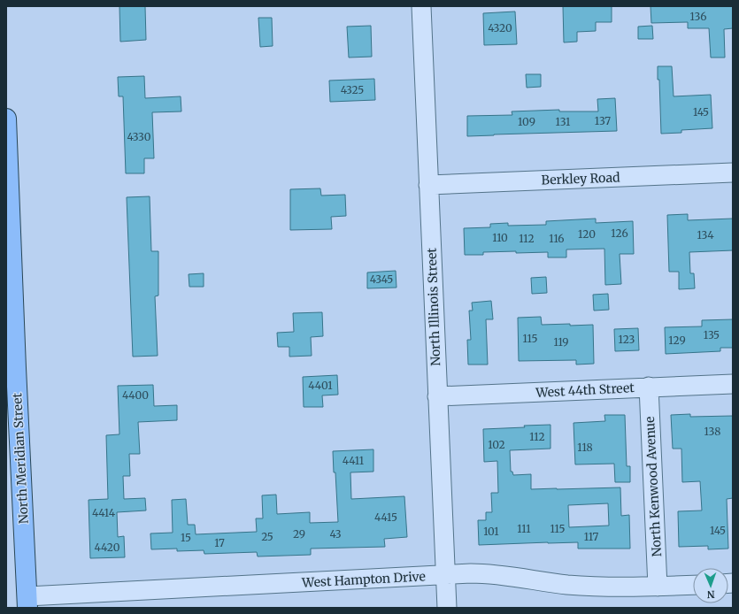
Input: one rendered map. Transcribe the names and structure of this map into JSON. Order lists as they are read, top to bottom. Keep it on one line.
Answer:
{"streets":{"main road":["North Meridian Street"],"street":["Berkley Road","North Illinois Street","West 44th Street","North Kenwood Avenue","West Hampton Drive"]},"crossings":[["Berkley Road","North Illinois Street"],["North Illinois Street","West 44th Street"],["North Illinois Street","West Hampton Drive"],["West 44th Street","North Kenwood Avenue"],["North Meridian Street","West Hampton Drive"],["North Kenwood Avenue","West Hampton Drive"]],"house_numbers":["136","4320","4325","145","137","109","131","4330","126","120","134","110","112","116","4345","135","115","123","129","119","4401","4400","138","112","102","118","4411","4414","4415","111","115","145","101","29","43","25","117","15","17","4420"],"north":"bottom"}
